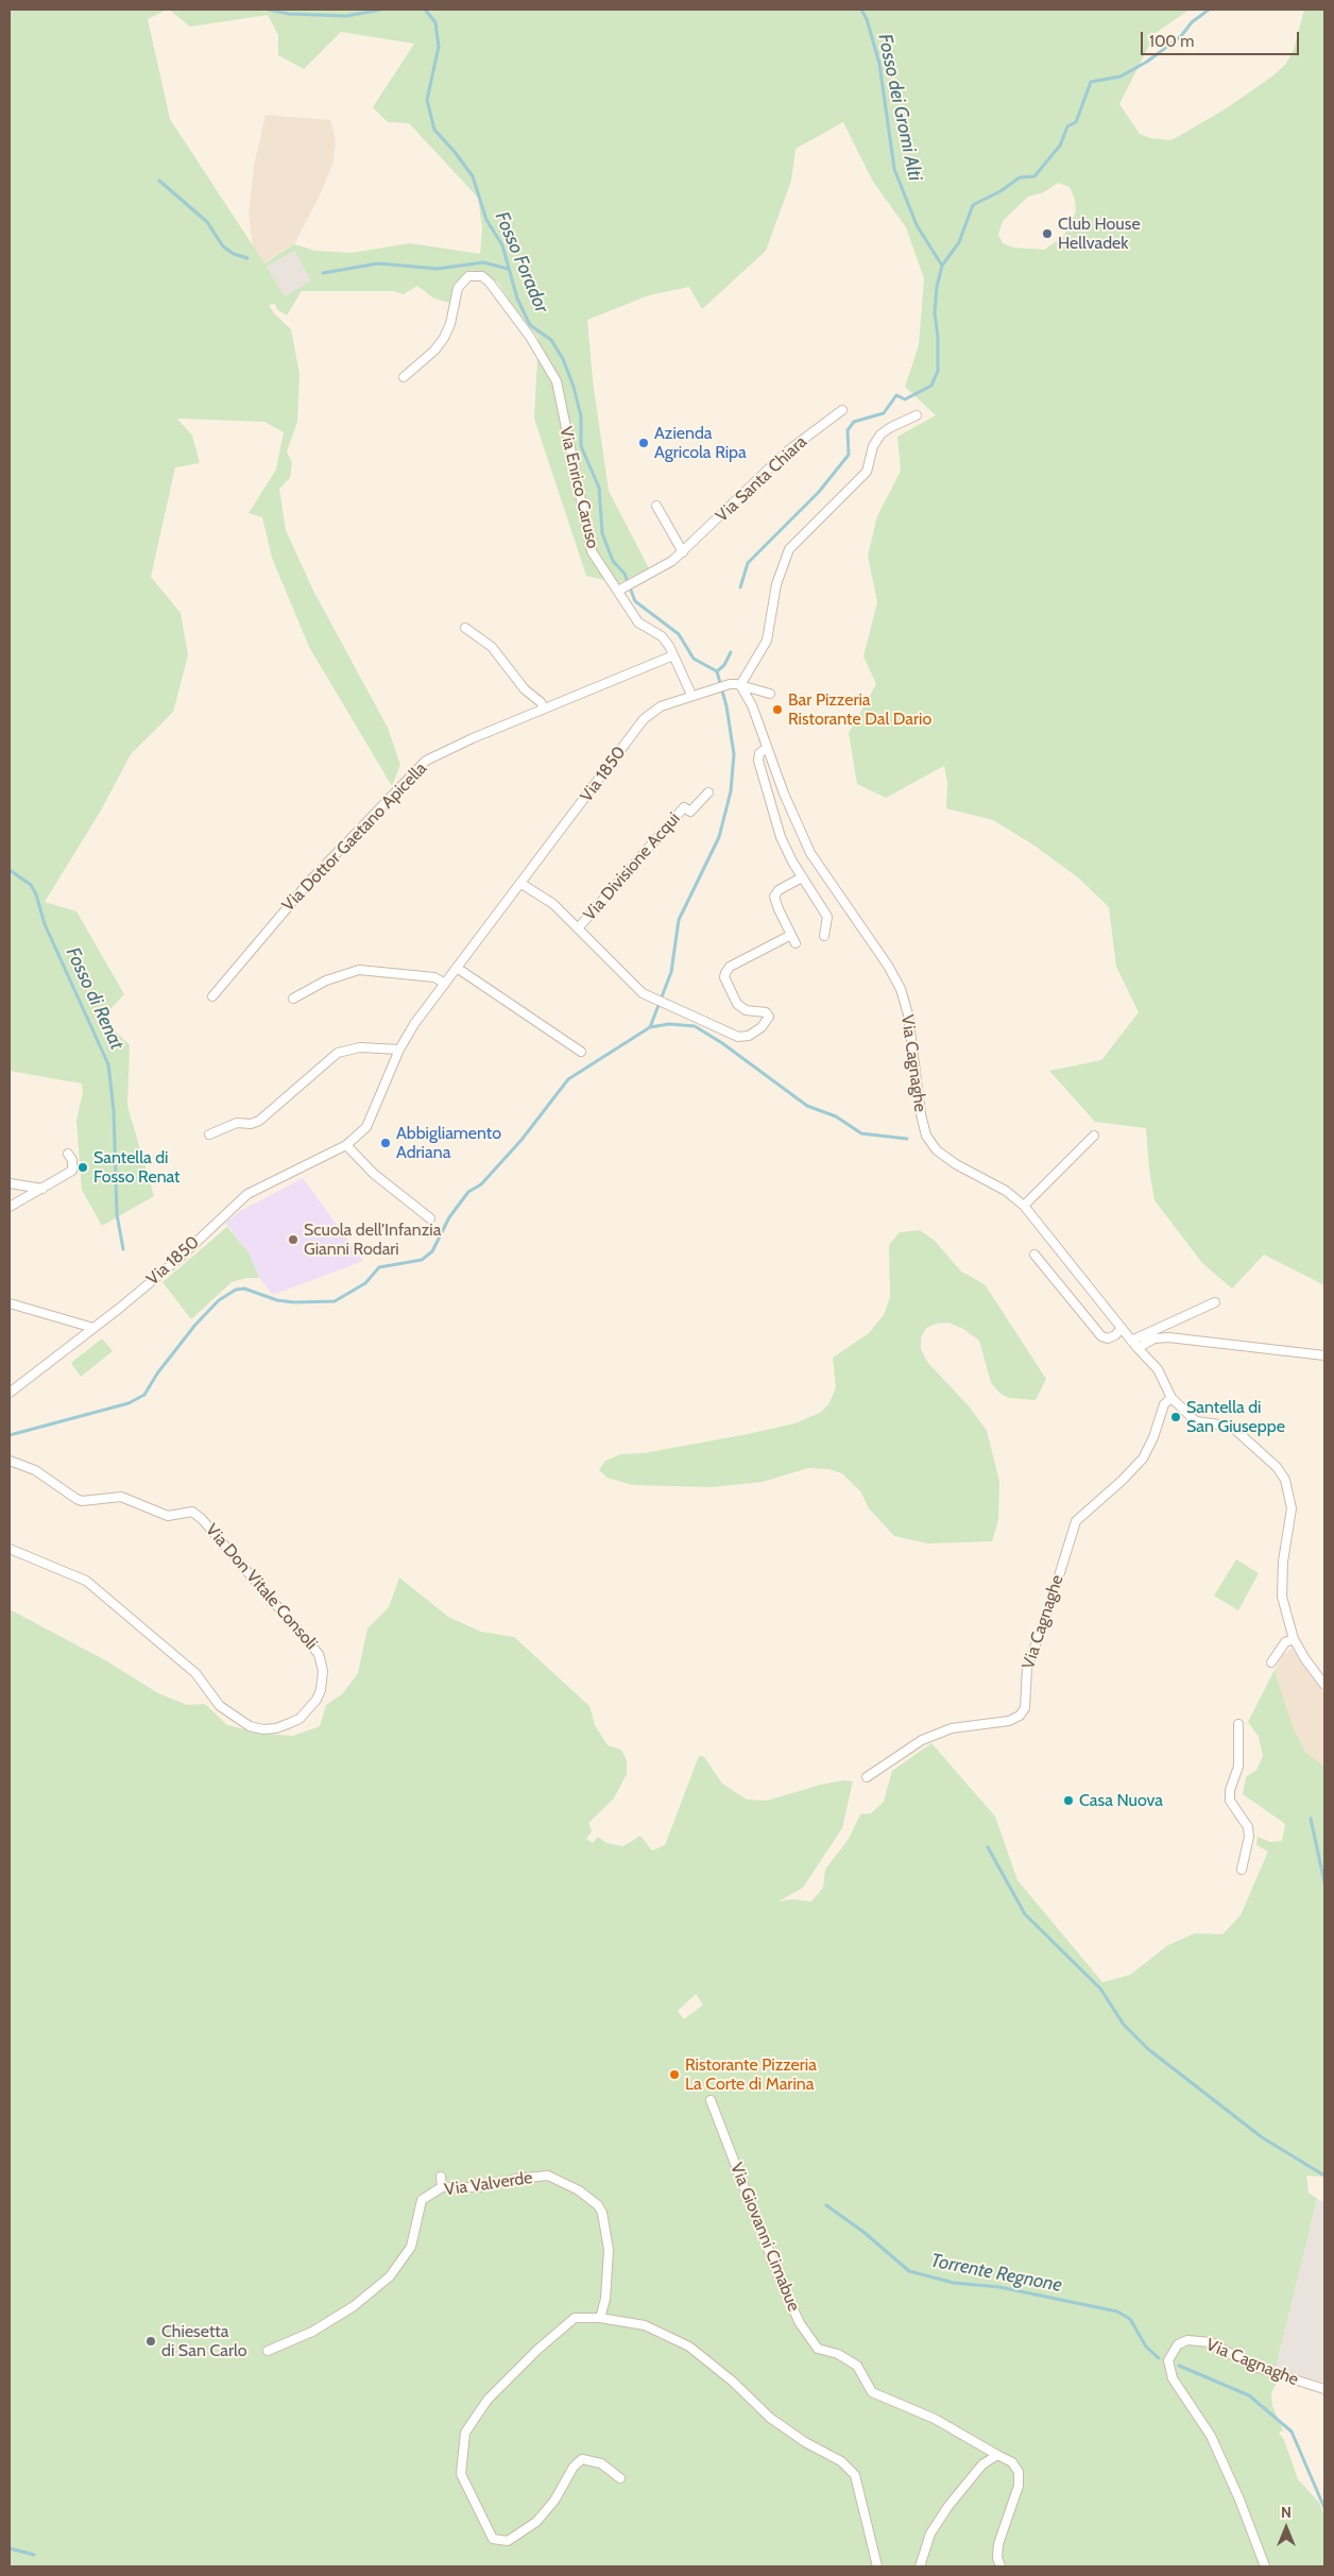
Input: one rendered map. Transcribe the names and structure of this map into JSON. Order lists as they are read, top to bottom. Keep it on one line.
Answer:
{"streets":{"street":["Via Santa Chiara","Via Enrico Caruso","Via 1850","Via Dottor Gaetano Apicella","Via Divisione Acqui","Via Cagnaghe","Via Don Vitale Consoli","Via Valverde","Via Giovanni Cimabue"]},"crossings":[["Via Santa Chiara","Via Enrico Caruso"],["Via Enrico Caruso","Via 1850"],["Via Enrico Caruso","Via Dottor Gaetano Apicella"],["Via 1850","Via Divisione Acqui"],["Via 1850","Via Cagnaghe"]],"water":["Fosso dei Gromi Alti","Fosso Forador","Fosso di Renat","Torrente Regnone"],"places":["Club House Hellvadek","Azienda Agricola Ripa","Bar Pizzeria Ristorante Dal Dario","Abbigliamento Adriana","Santella di Fosso Renat","Scuola dell'Infanzia Gianni Rodari","Santella di San Giuseppe","Casa Nuova","Ristorante Pizzeria La Corte di Marina","Chiesetta di San Carlo"],"scale_bar":"100 m","north":"top"}
